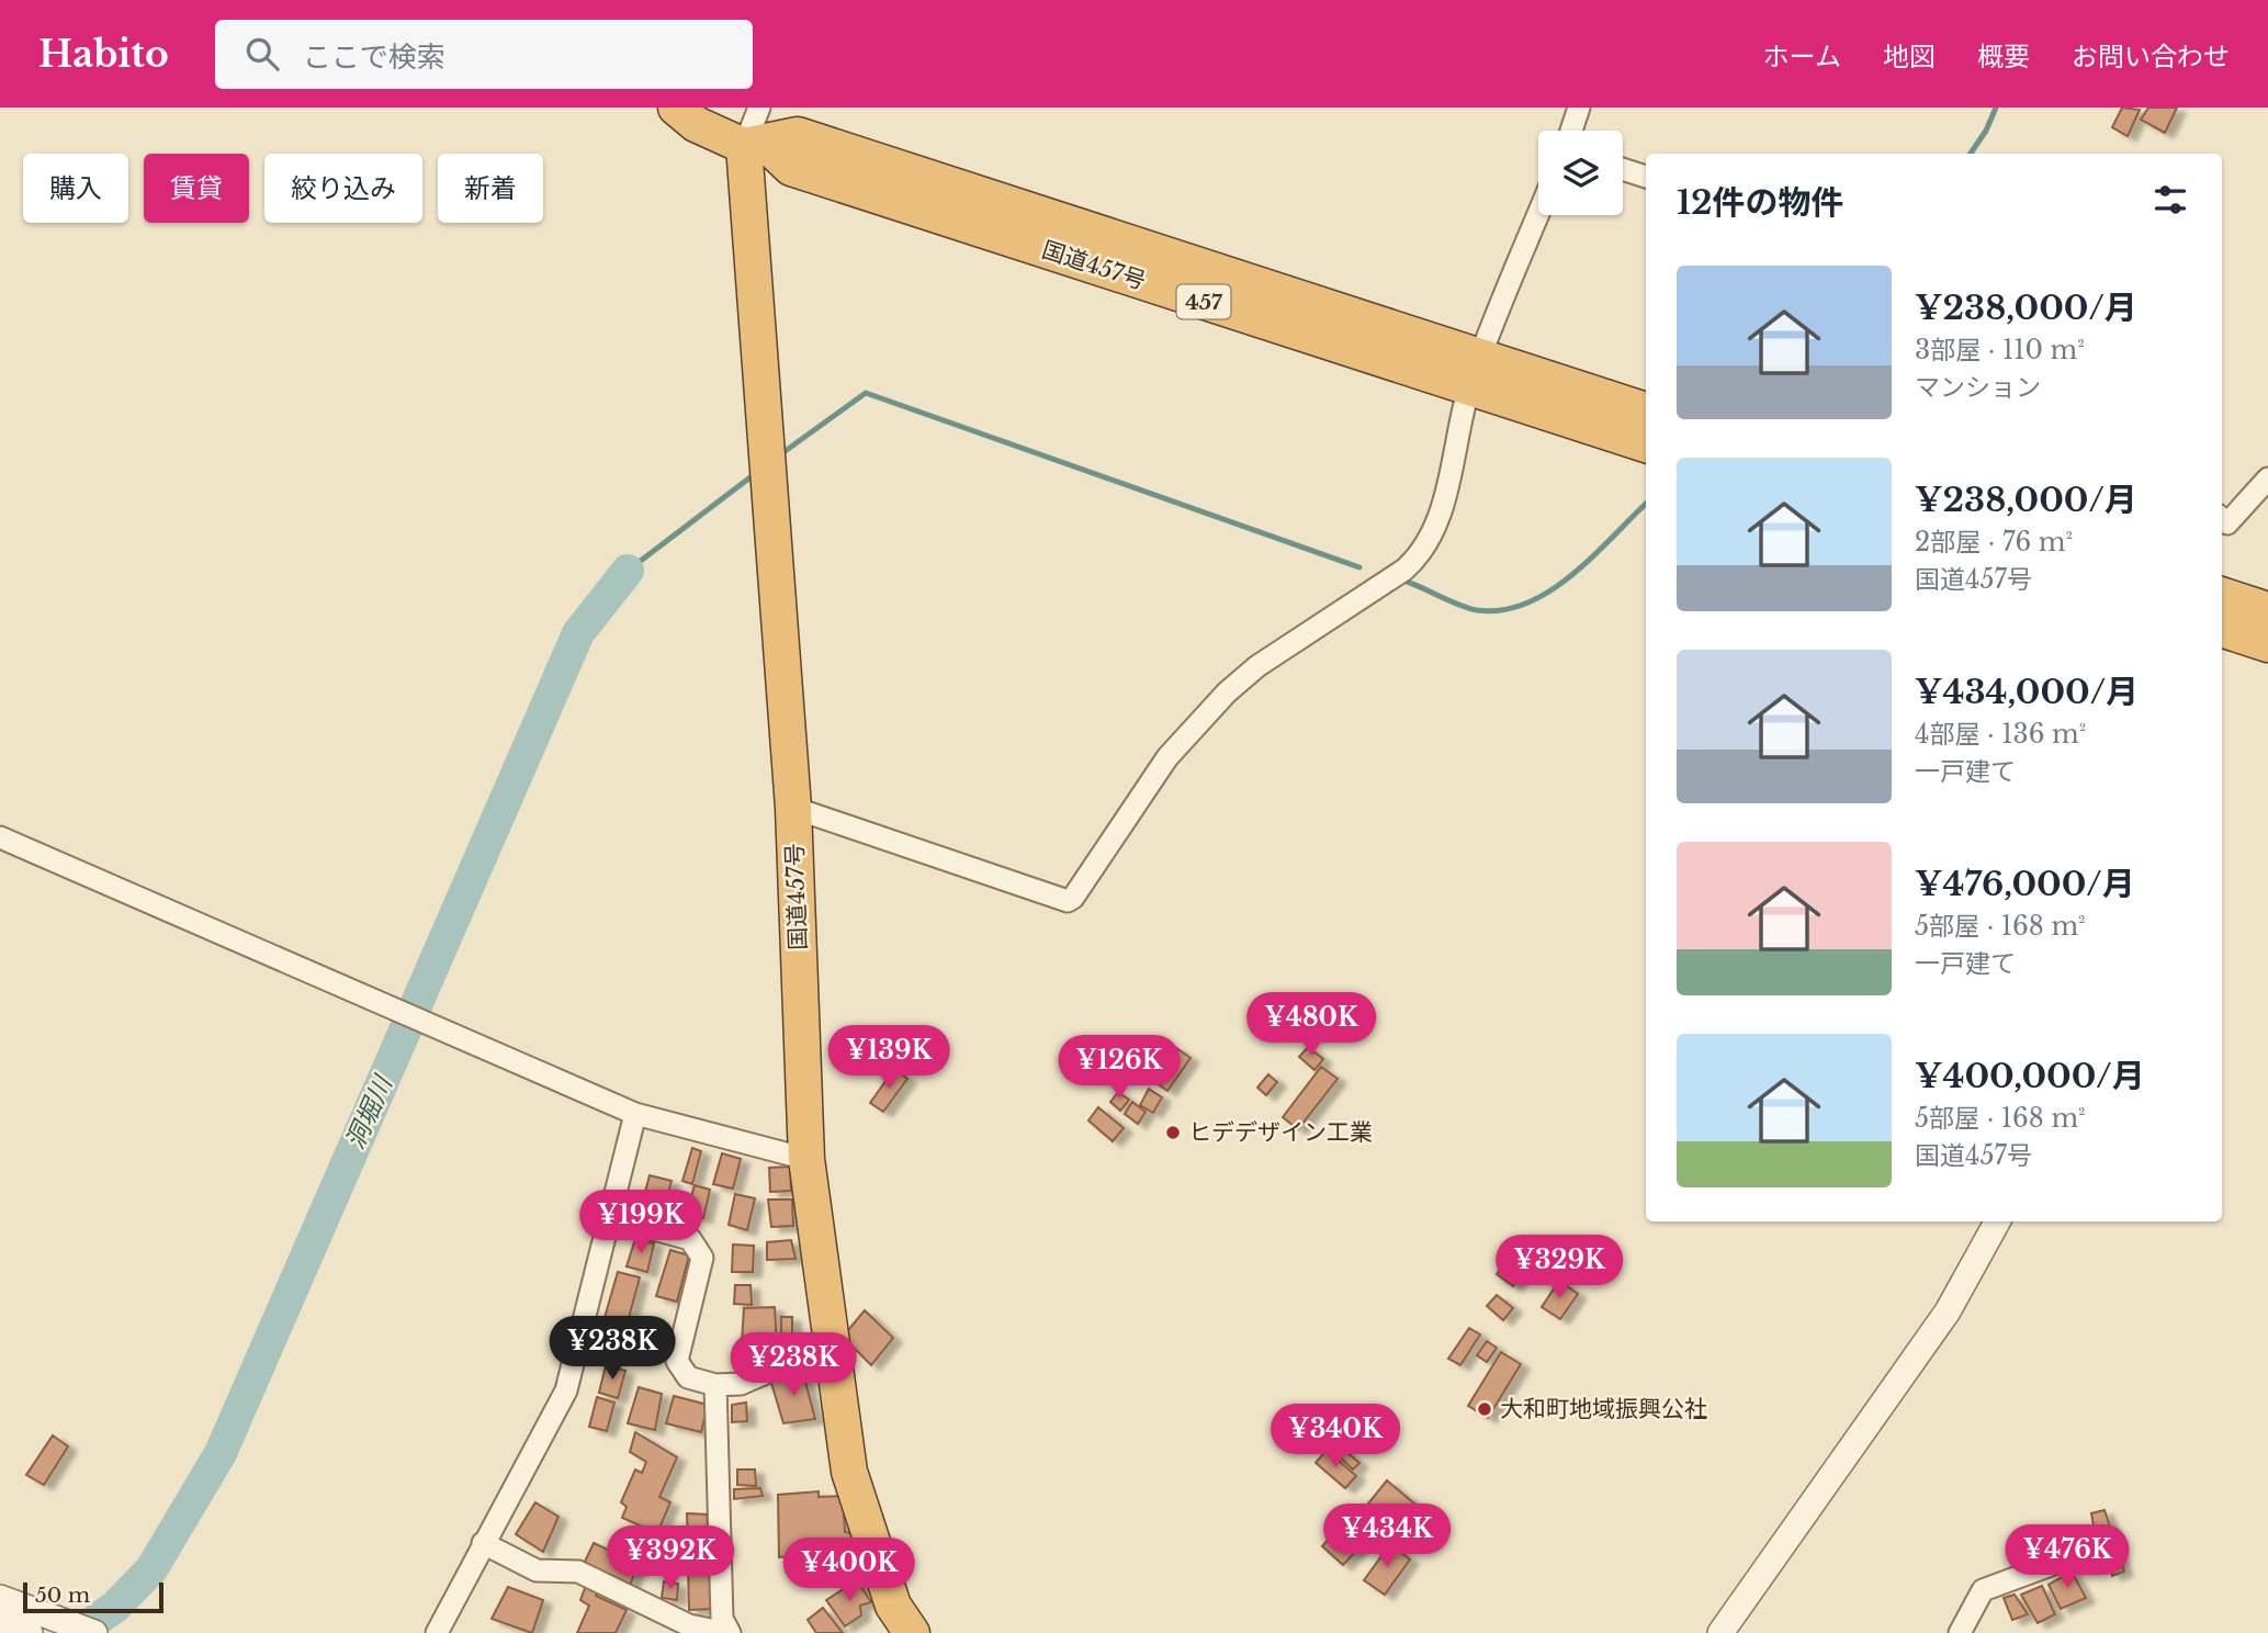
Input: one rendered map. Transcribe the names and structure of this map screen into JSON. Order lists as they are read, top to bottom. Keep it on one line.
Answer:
{"streets":{"highway":["国道457号","457"]},"water":["洞堀川"],"places":["ヒデデザイン工業","大和町地域振興公社"],"scale_bar":"50 m","page":{"header":"Habito","search":"ここで検索","nav":["ホーム","地図","概要","お問い合わせ"],"chip":["購入","賃貸","絞り込み","新着"],"heading":"12件の物件","list":[{"name":"¥238,000/月","note":"3部屋 · 110 m² · マンション"},{"name":"¥238,000/月","note":"2部屋 · 76 m² · 国道457号"},{"name":"¥434,000/月","note":"4部屋 · 136 m² · 一戸建て"},{"name":"¥476,000/月","note":"5部屋 · 168 m² · 一戸建て"},{"name":"¥400,000/月","note":"5部屋 · 168 m² · 国道457号"}],"price":["¥480K","¥139K","¥126K","¥199K","¥329K","¥238K","¥238K","¥340K","¥434K","¥476K","¥392K","¥400K"],"scale":"50 m"}}
